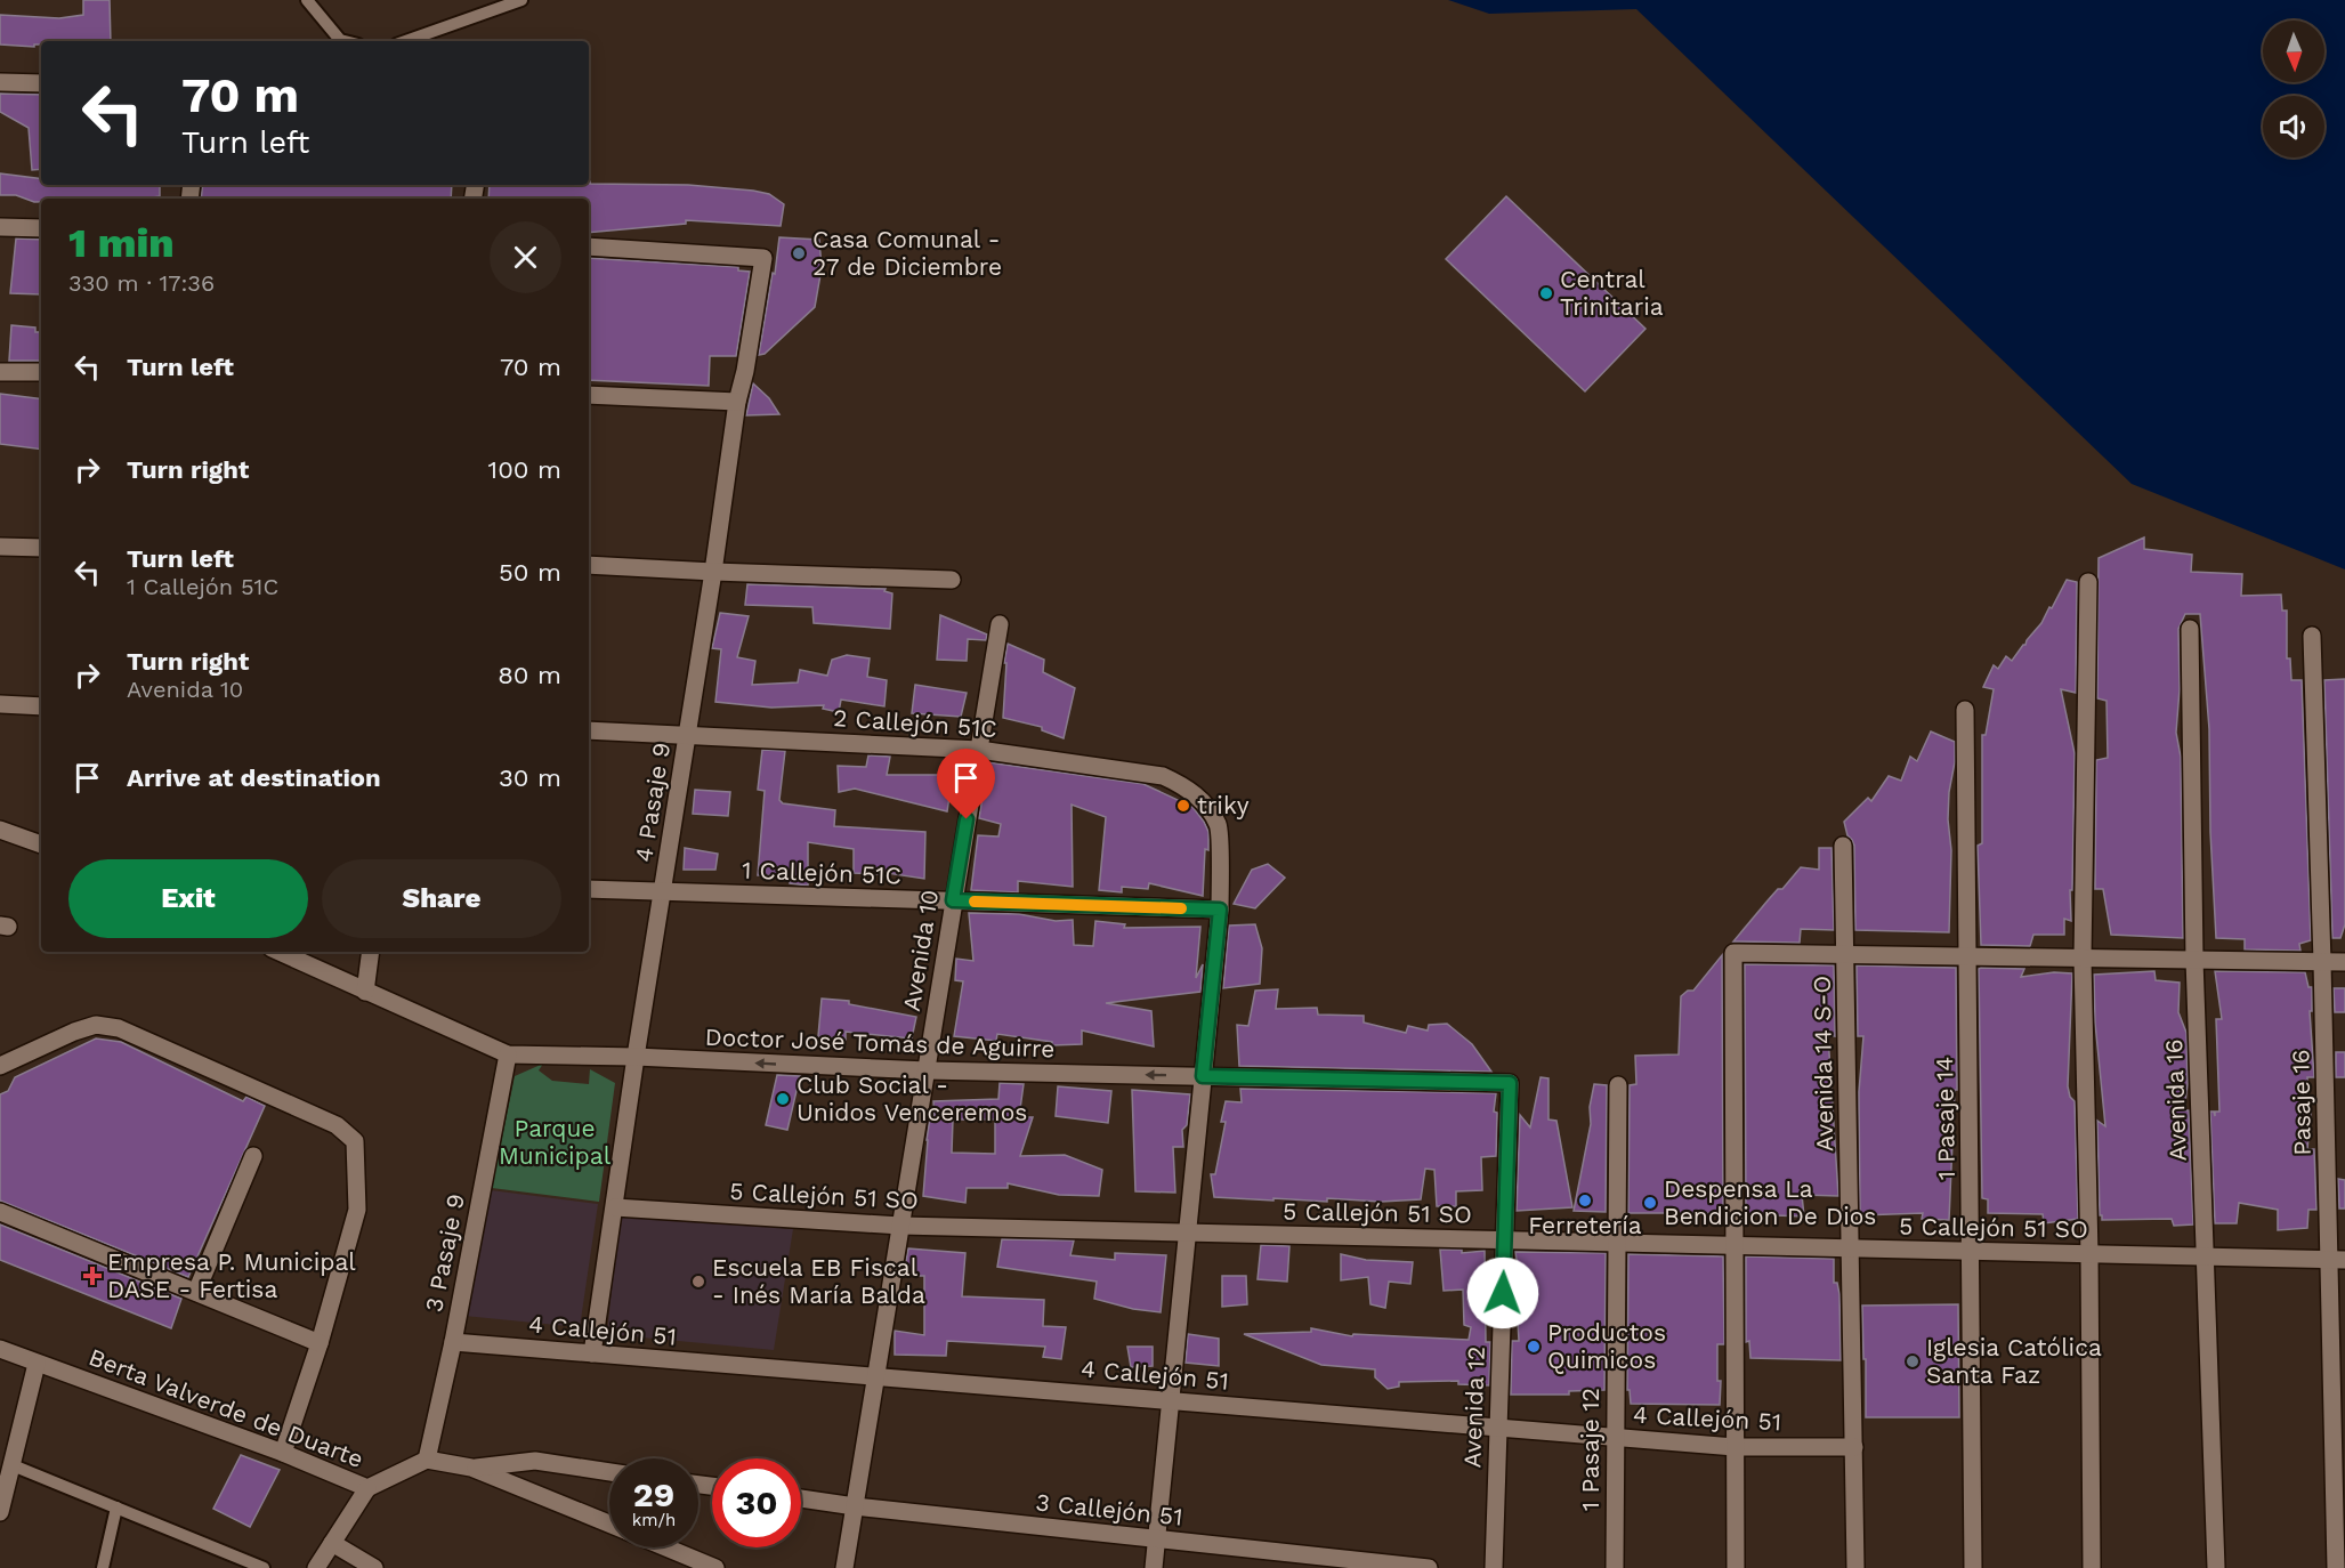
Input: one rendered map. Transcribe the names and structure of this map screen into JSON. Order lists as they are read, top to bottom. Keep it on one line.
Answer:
{"streets":{"street":["2 Callejón 51C","4 Pasaje 9","1 Callejón 51C","Avenida 10","Doctor José Tomás de Aguirre","Avenida 14 S-O","Avenida 16","Pasaje 16","1 Pasaje 14","5 Callejón 51 SO","3 Pasaje 9","4 Callejón 51","Avenida 12","Berta Valverde de Duarte","1 Pasaje 12","3 Callejón 51"]},"crossings":[["2 Callejón 51C","4 Pasaje 9"],["2 Callejón 51C","1 Callejón 51C"],["2 Callejón 51C","Avenida 10"],["4 Pasaje 9","1 Callejón 51C"],["4 Pasaje 9","Doctor José Tomás de Aguirre"],["4 Pasaje 9","5 Callejón 51 SO"],["4 Pasaje 9","4 Callejón 51"],["1 Callejón 51C","Avenida 10"],["Avenida 10","Doctor José Tomás de Aguirre"],["Avenida 10","5 Callejón 51 SO"],["Avenida 10","4 Callejón 51"],["Avenida 10","3 Callejón 51"],["Doctor José Tomás de Aguirre","3 Pasaje 9"],["Doctor José Tomás de Aguirre","Avenida 12"],["Avenida 14 S-O","5 Callejón 51 SO"],["Avenida 14 S-O","4 Callejón 51"],["Avenida 16","5 Callejón 51 SO"],["Pasaje 16","5 Callejón 51 SO"],["1 Pasaje 14","5 Callejón 51 SO"],["5 Callejón 51 SO","Avenida 12"],["5 Callejón 51 SO","1 Pasaje 12"],["3 Pasaje 9","4 Callejón 51"],["3 Pasaje 9","Berta Valverde de Duarte"],["4 Callejón 51","Avenida 12"],["4 Callejón 51","1 Pasaje 12"]],"one_way":["Doctor José Tomás de Aguirre"],"parks":["Parque Municipal"],"places":{"other":["Casa Comunal - 27 de Diciembre","Central Trinitaria","triky","Club Social - Unidos Venceremos","Ferretería","Despensa La Bendicion De Dios","Escuela EB Fiscal - Inés María Balda","Productos Quimicos","Iglesia Católica Santa Faz"],"health":["Empresa P. Municipal DASE - Fertisa"]},"north":"bottom","page":{"turn":["70 m","Turn left"],"heading":["1 min","330 m · 17:36"],"list":[{"name":"Turn left","value":"70 m"},{"name":"Turn right","value":"100 m"},{"name":"Turn left","note":"1 Callejón 51C","value":"50 m"},{"name":"Turn right","note":"Avenida 10","value":"80 m"},{"name":"Arrive at destination","value":"30 m"}],"buttons":["Exit","Share"],"speed":"29 km/h","limit":"30"}}
